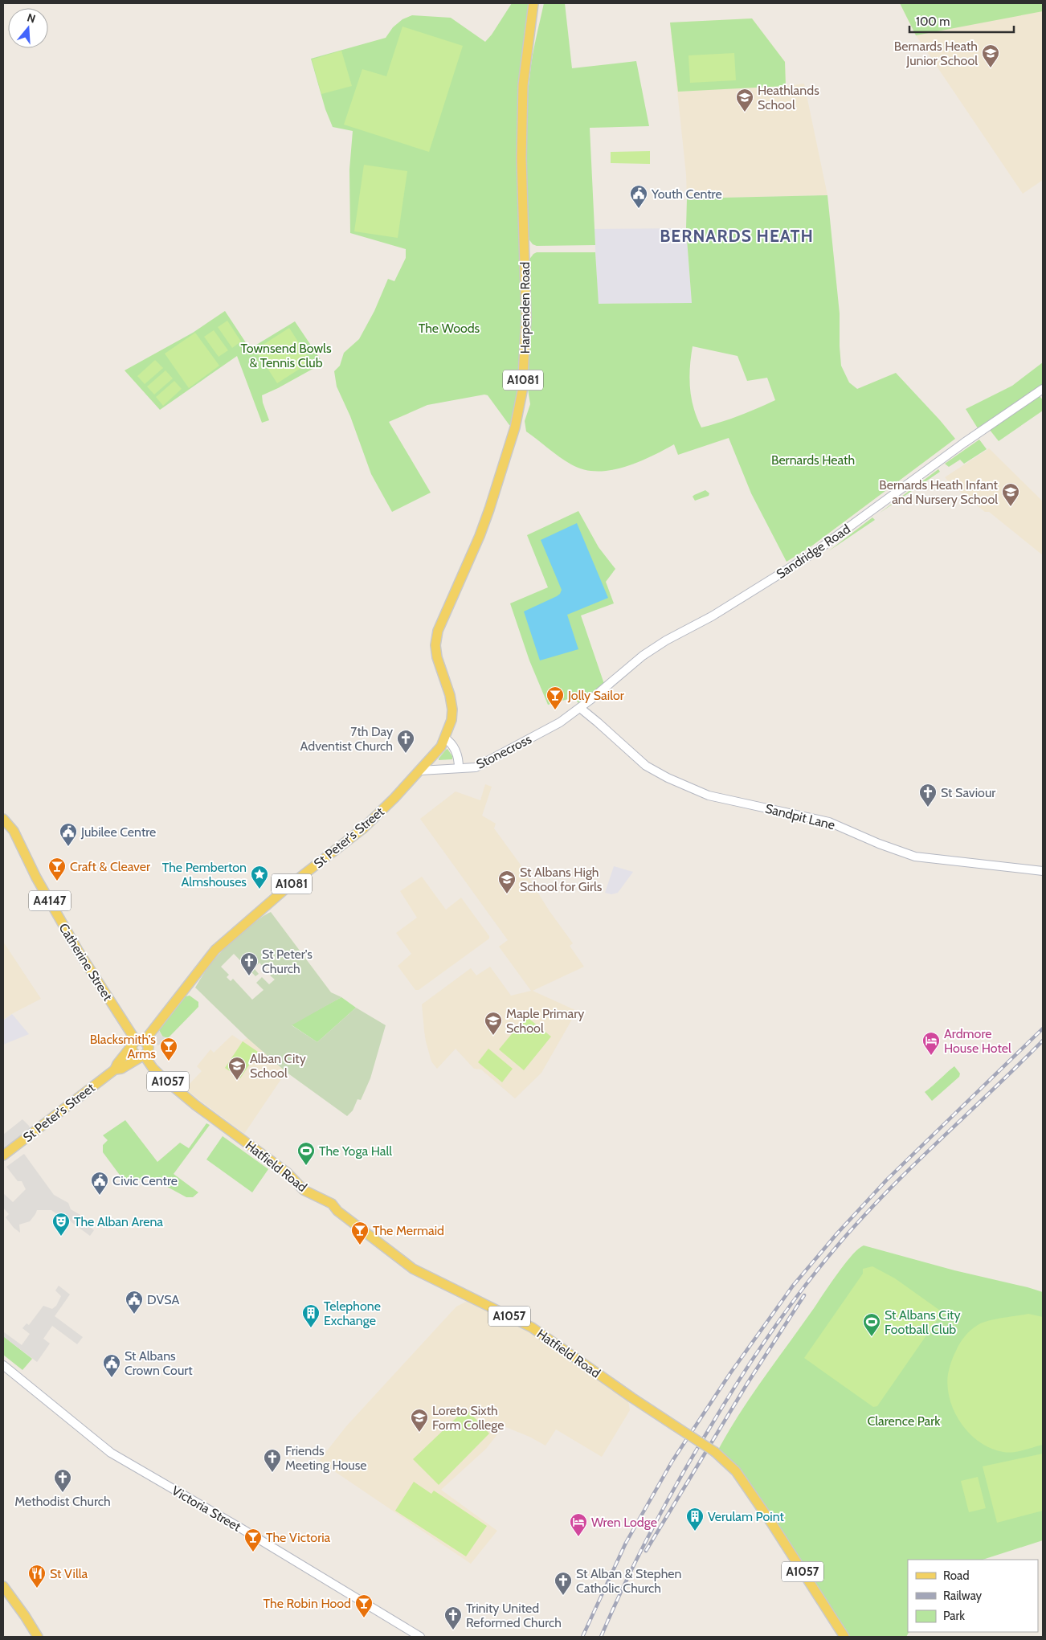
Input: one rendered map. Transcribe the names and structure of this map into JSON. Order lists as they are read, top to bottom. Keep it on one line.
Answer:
{"streets":{"main road":["Harpenden Road","A1081","Sandridge Road","Stonecross","Sandpit Lane","St Peter's Street","A4147","Catherine Street","A1057","Hatfield Road","Victoria Street"]},"crossings":[["Harpenden Road","A1081"],["A1081","Stonecross"],["A1081","St Peter's Street"],["Sandridge Road","Stonecross"],["Sandridge Road","Sandpit Lane"],["Stonecross","Sandpit Lane"],["Stonecross","St Peter's Street"],["St Peter's Street","Catherine Street"],["St Peter's Street","Hatfield Road"],["Catherine Street","Hatfield Road"]],"districts":["BERNARDS HEATH"],"parks":["The Woods","Townsend Bowls & Tennis Club","Bernards Heath","Clarence Park"],"places":{"school or university":["Bernards Heath Junior School","Heathlands School","Bernards Heath Infant and Nursery School","St Albans High School for Girls","Maple Primary School","Alban City School","Loreto Sixth Form College"],"public building":["Youth Centre","Jubilee Centre","Civic Centre","DVSA","St Albans Crown Court"],"bar":["Jolly Sailor","Craft & Cleaver","Blacksmith's Arms","The Mermaid","The Victoria","The Robin Hood"],"church":["7th Day Adventist Church","St Saviour","St Peter's Church","Friends Meeting House","Methodist Church","St Alban & Stephen Catholic Church","Trinity United Reformed Church"],"place":["The Pemberton Almshouses"],"hotel":["Ardmore House Hotel","Wren Lodge"],"sports":["The Yoga Hall","St Albans City Football Club"],"theatre":["The Alban Arena"],"building":["Telephone Exchange","Verulam Point"],"restaurant":["St Villa"]},"legend":["Road","Railway","Park"],"scale_bar":"100 m","north":"top"}
